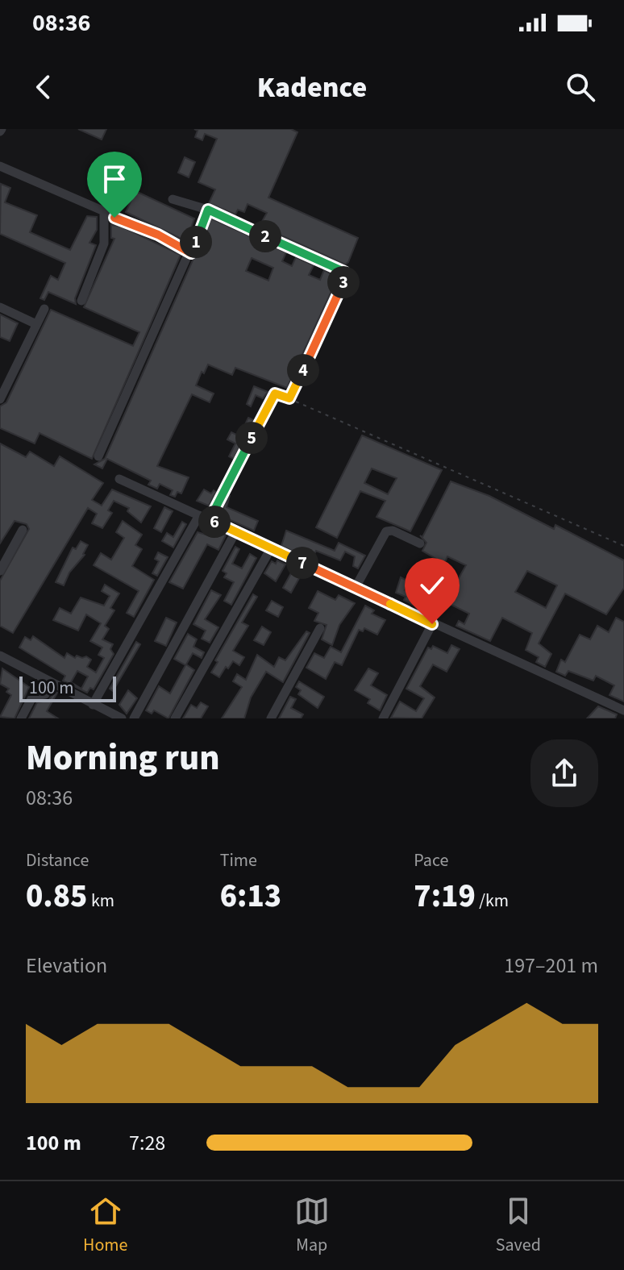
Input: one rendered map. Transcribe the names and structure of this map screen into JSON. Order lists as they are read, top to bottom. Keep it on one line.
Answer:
{"scale_bar":"100 m","page":{"status":"08:36","header":"Kadence","pins":["2","1","3","4","5","6","7"],"scale":"100 m","heading":["Morning run","08:36"],"stats":[["Distance","0.85 km"],["Time","6:13"],["Pace","7:19 /km"]],"chart":["Elevation","197–201 m"],"list":[{"name":"100 m","note":"7:28"}],"tabs":["Home","Map","Saved"]}}
